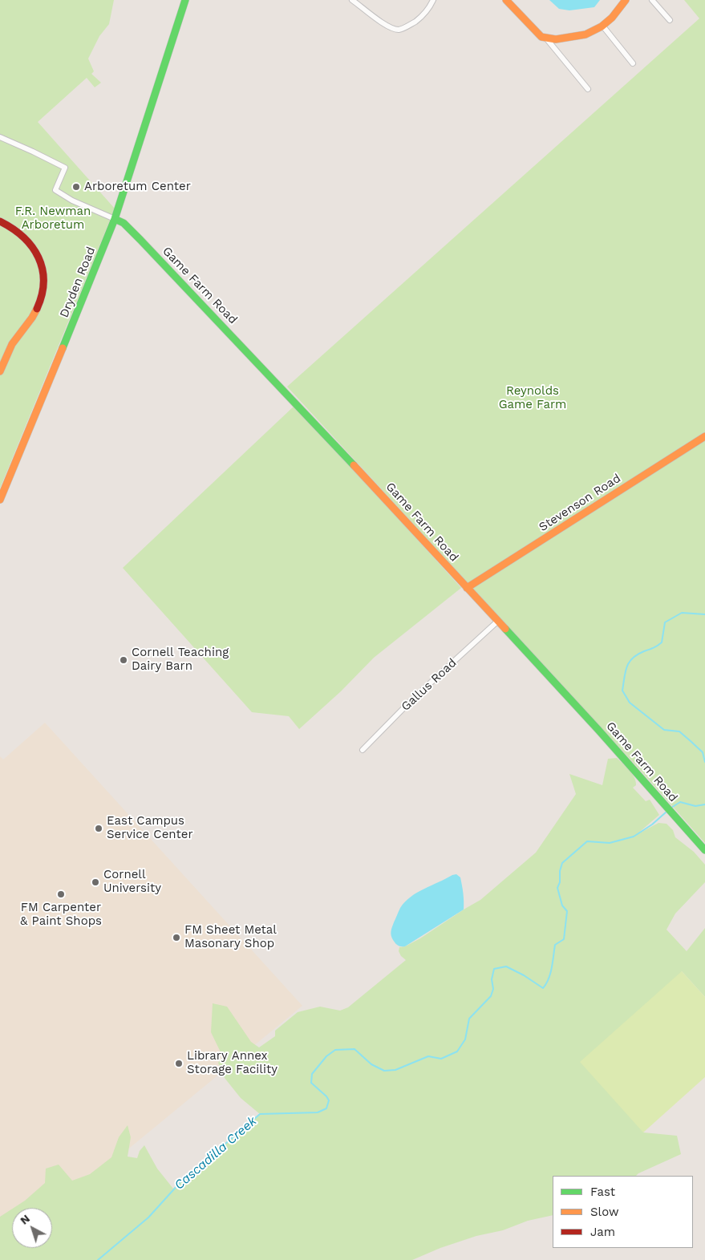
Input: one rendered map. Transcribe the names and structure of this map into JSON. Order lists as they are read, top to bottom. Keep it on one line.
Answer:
{"streets":{"street":["Dryden Road","Game Farm Road","Stevenson Road","Gallus Road"]},"crossings":[["Dryden Road","Game Farm Road"],["Game Farm Road","Stevenson Road"],["Game Farm Road","Gallus Road"]],"water":["Cascadilla Creek"],"parks":["F.R. Newman Arboretum","Reynolds Game Farm"],"places":["Arboretum Center","Cornell Teaching Dairy Barn","East Campus Service Center","Cornell University","FM Carpenter & Paint Shops","FM Sheet Metal Masonary Shop","Library Annex Storage Facility"],"legend":["Fast","Slow","Jam"],"north":"top left"}
